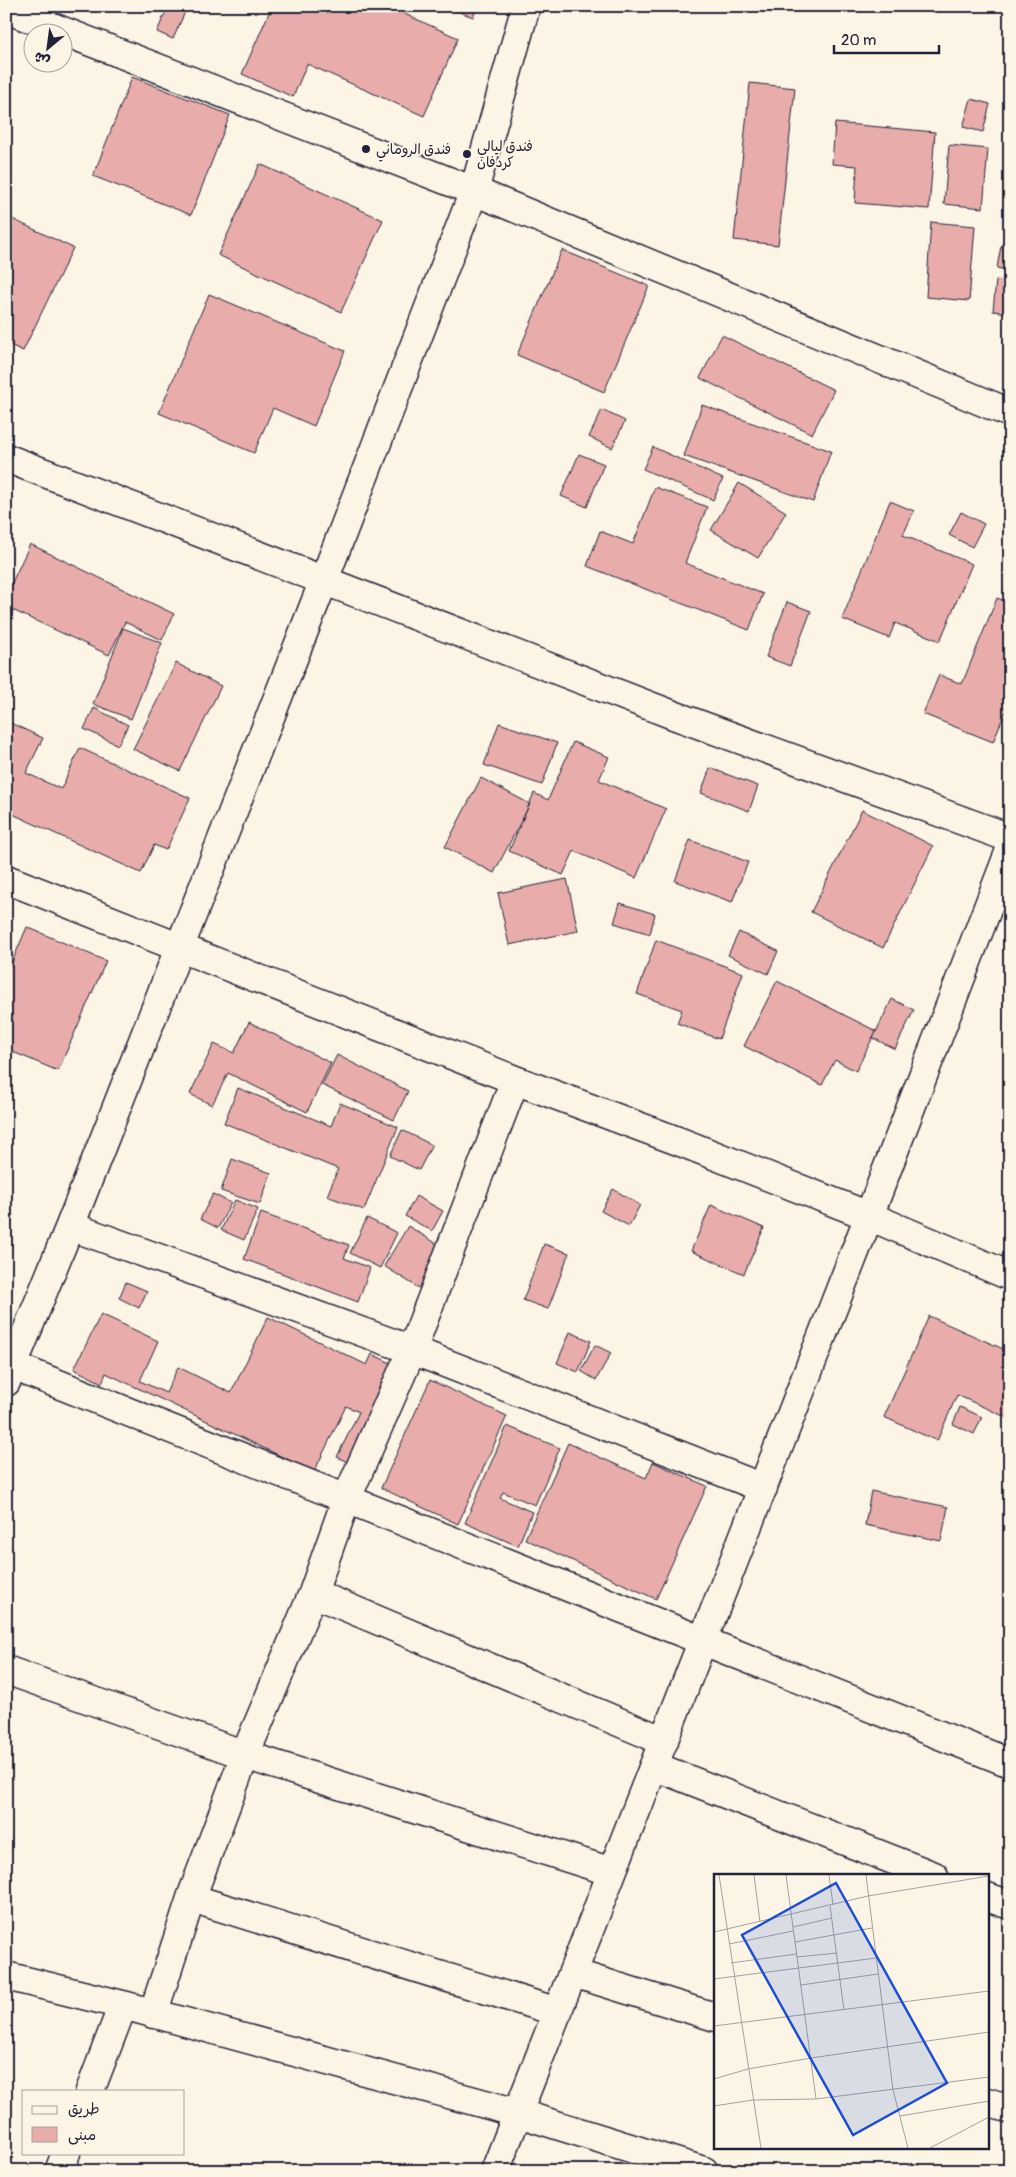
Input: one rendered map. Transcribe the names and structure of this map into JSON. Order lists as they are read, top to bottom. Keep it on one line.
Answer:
{"places":["فندق الروماني","فندق ليالي كردفان"],"legend":["طريق","مبنى"],"scale_bar":"20 m","north":"bottom left"}
